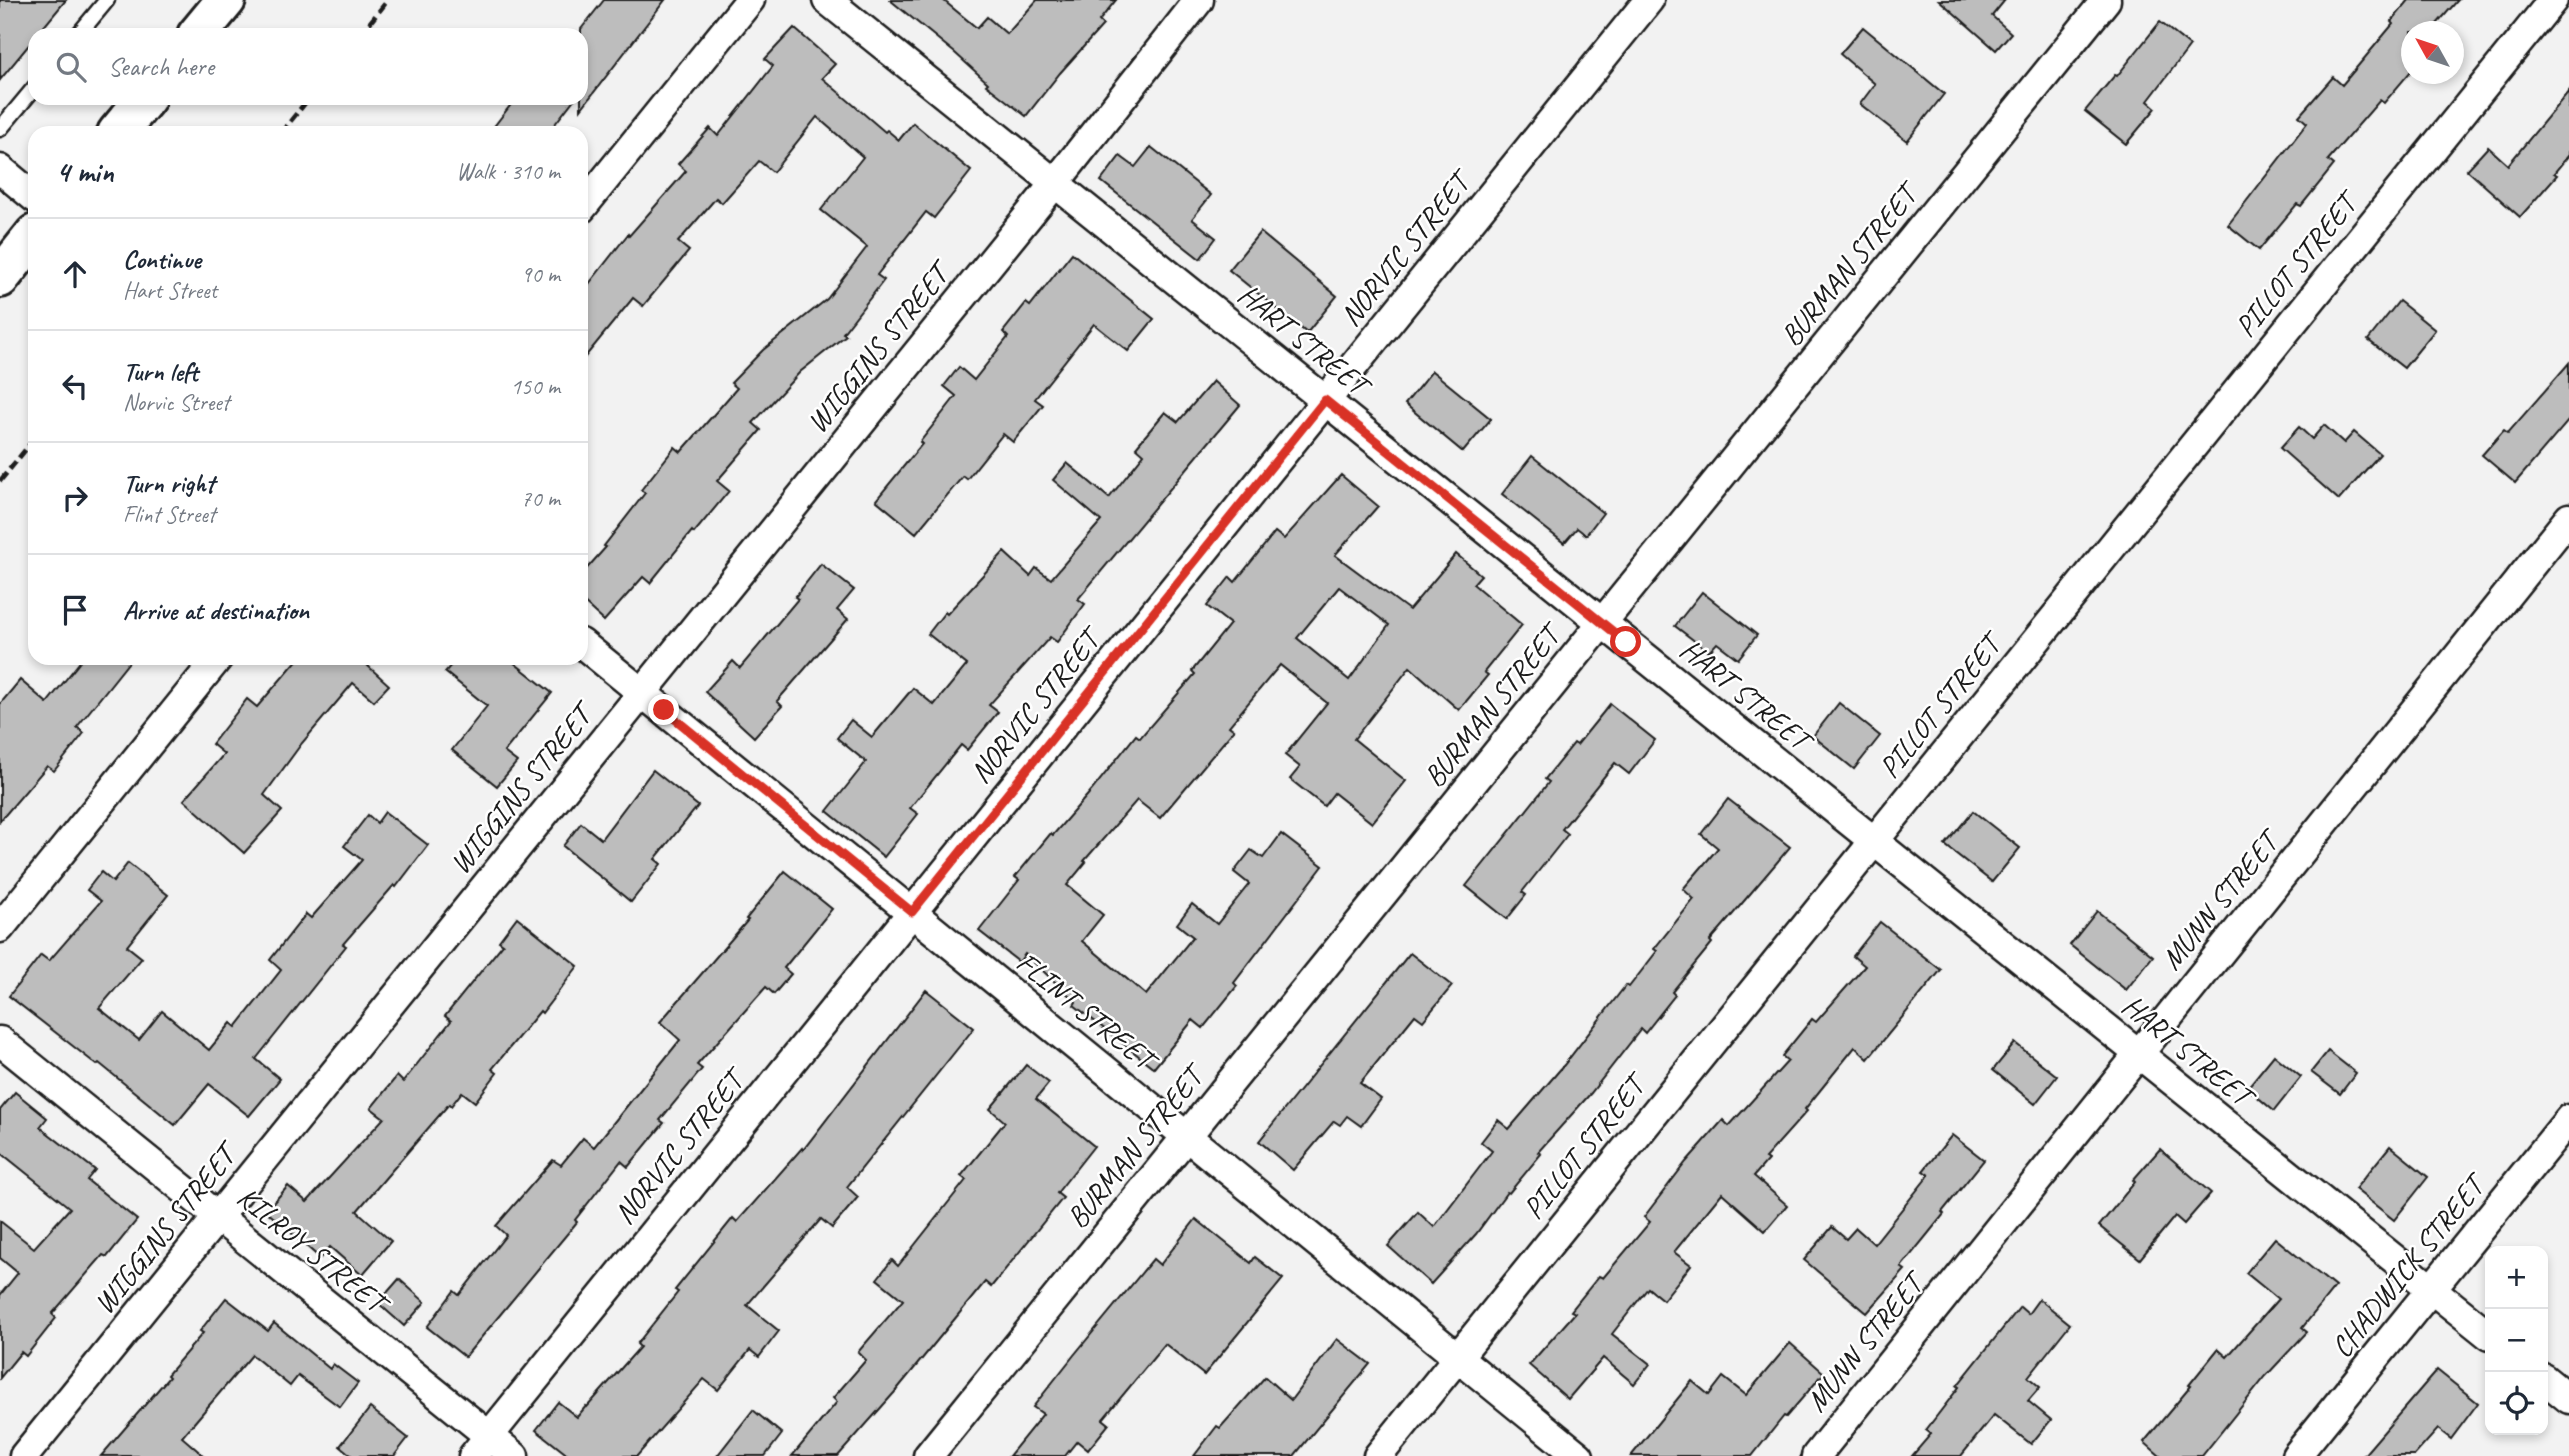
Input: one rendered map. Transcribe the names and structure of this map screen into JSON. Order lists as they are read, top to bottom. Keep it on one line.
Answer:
{"streets":{"street":["NORVIC STREET","BURMAN STREET","PILLOT STREET","HART STREET","WIGGINS STREET","MUNN STREET","FLINT STREET","KILROY STREET","CHADWICK STREET"]},"crossings":[["NORVIC STREET","HART STREET"],["NORVIC STREET","FLINT STREET"],["NORVIC STREET","KILROY STREET"],["BURMAN STREET","HART STREET"],["BURMAN STREET","FLINT STREET"],["PILLOT STREET","HART STREET"],["PILLOT STREET","FLINT STREET"],["HART STREET","WIGGINS STREET"],["HART STREET","MUNN STREET"],["HART STREET","CHADWICK STREET"],["WIGGINS STREET","FLINT STREET"],["WIGGINS STREET","KILROY STREET"]],"north":"top left","page":{"search":"Search here","heading":["4 min","Walk · 310 m"],"list":[["Continue","Hart Street","90 m"],["Turn left","Norvic Street","150 m"],["Turn right","Flint Street","70 m"],"Arrive at destination"],"map_buttons":["+","−"]}}
